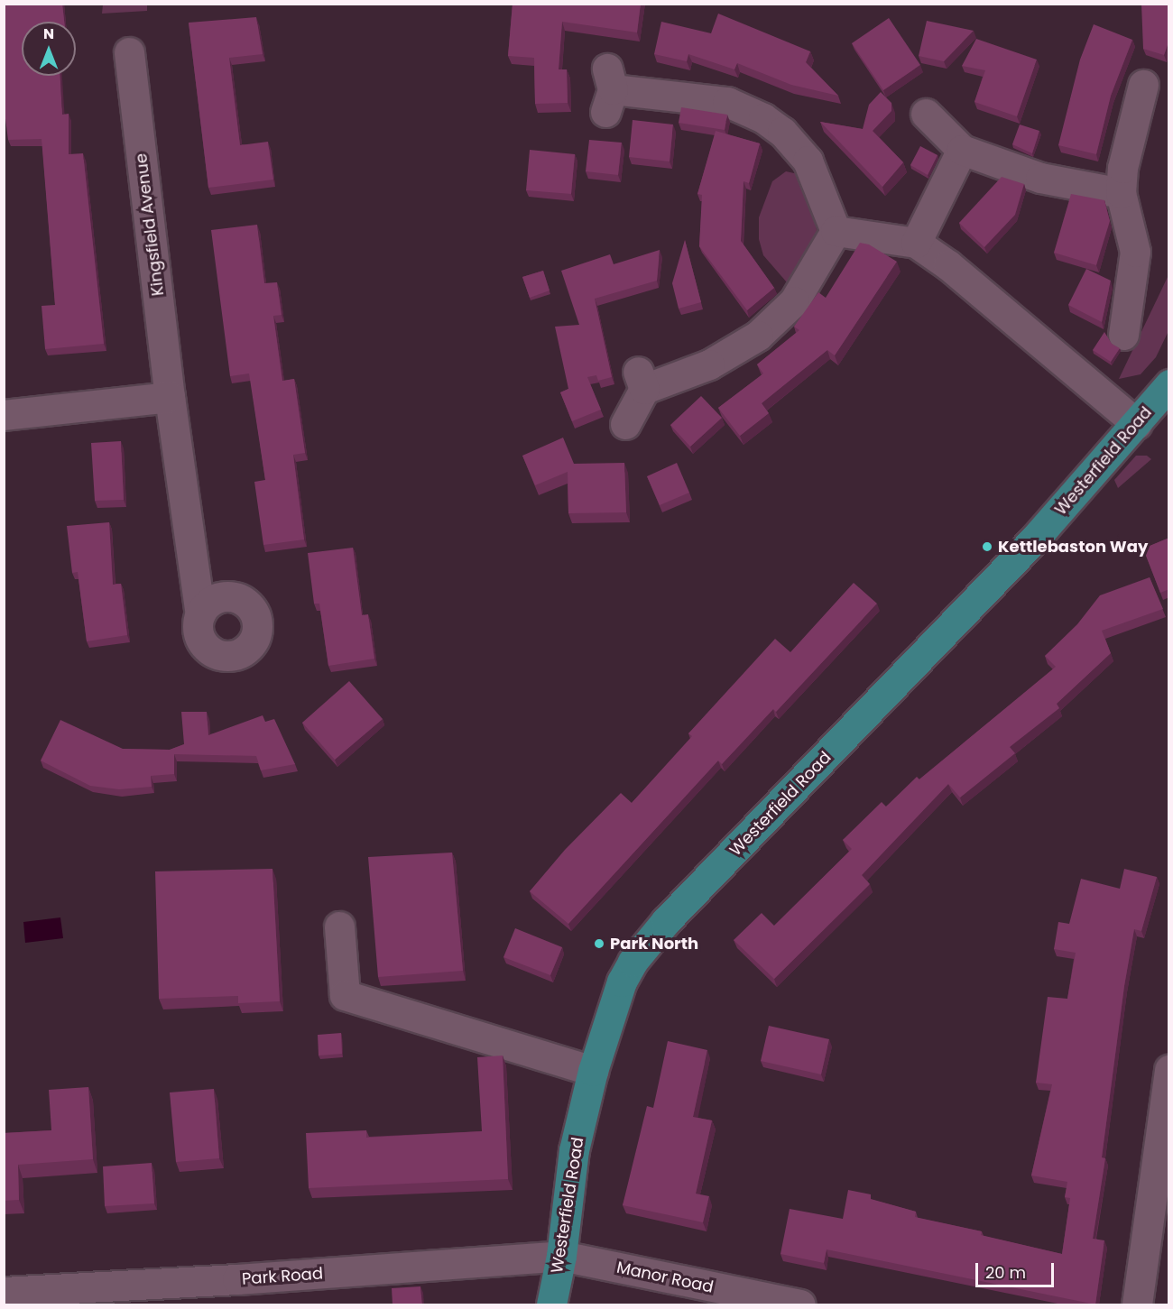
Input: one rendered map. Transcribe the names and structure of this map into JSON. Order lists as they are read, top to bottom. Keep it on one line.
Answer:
{"streets":{"main road":["Westerfield Road"],"street":["Kingsfield Avenue","Park Road","Manor Road"]},"crossings":[["Westerfield Road","Park Road"],["Westerfield Road","Manor Road"],["Park Road","Manor Road"]],"places":["Kettlebaston Way","Park North"],"scale_bar":"20 m","north":"top"}
